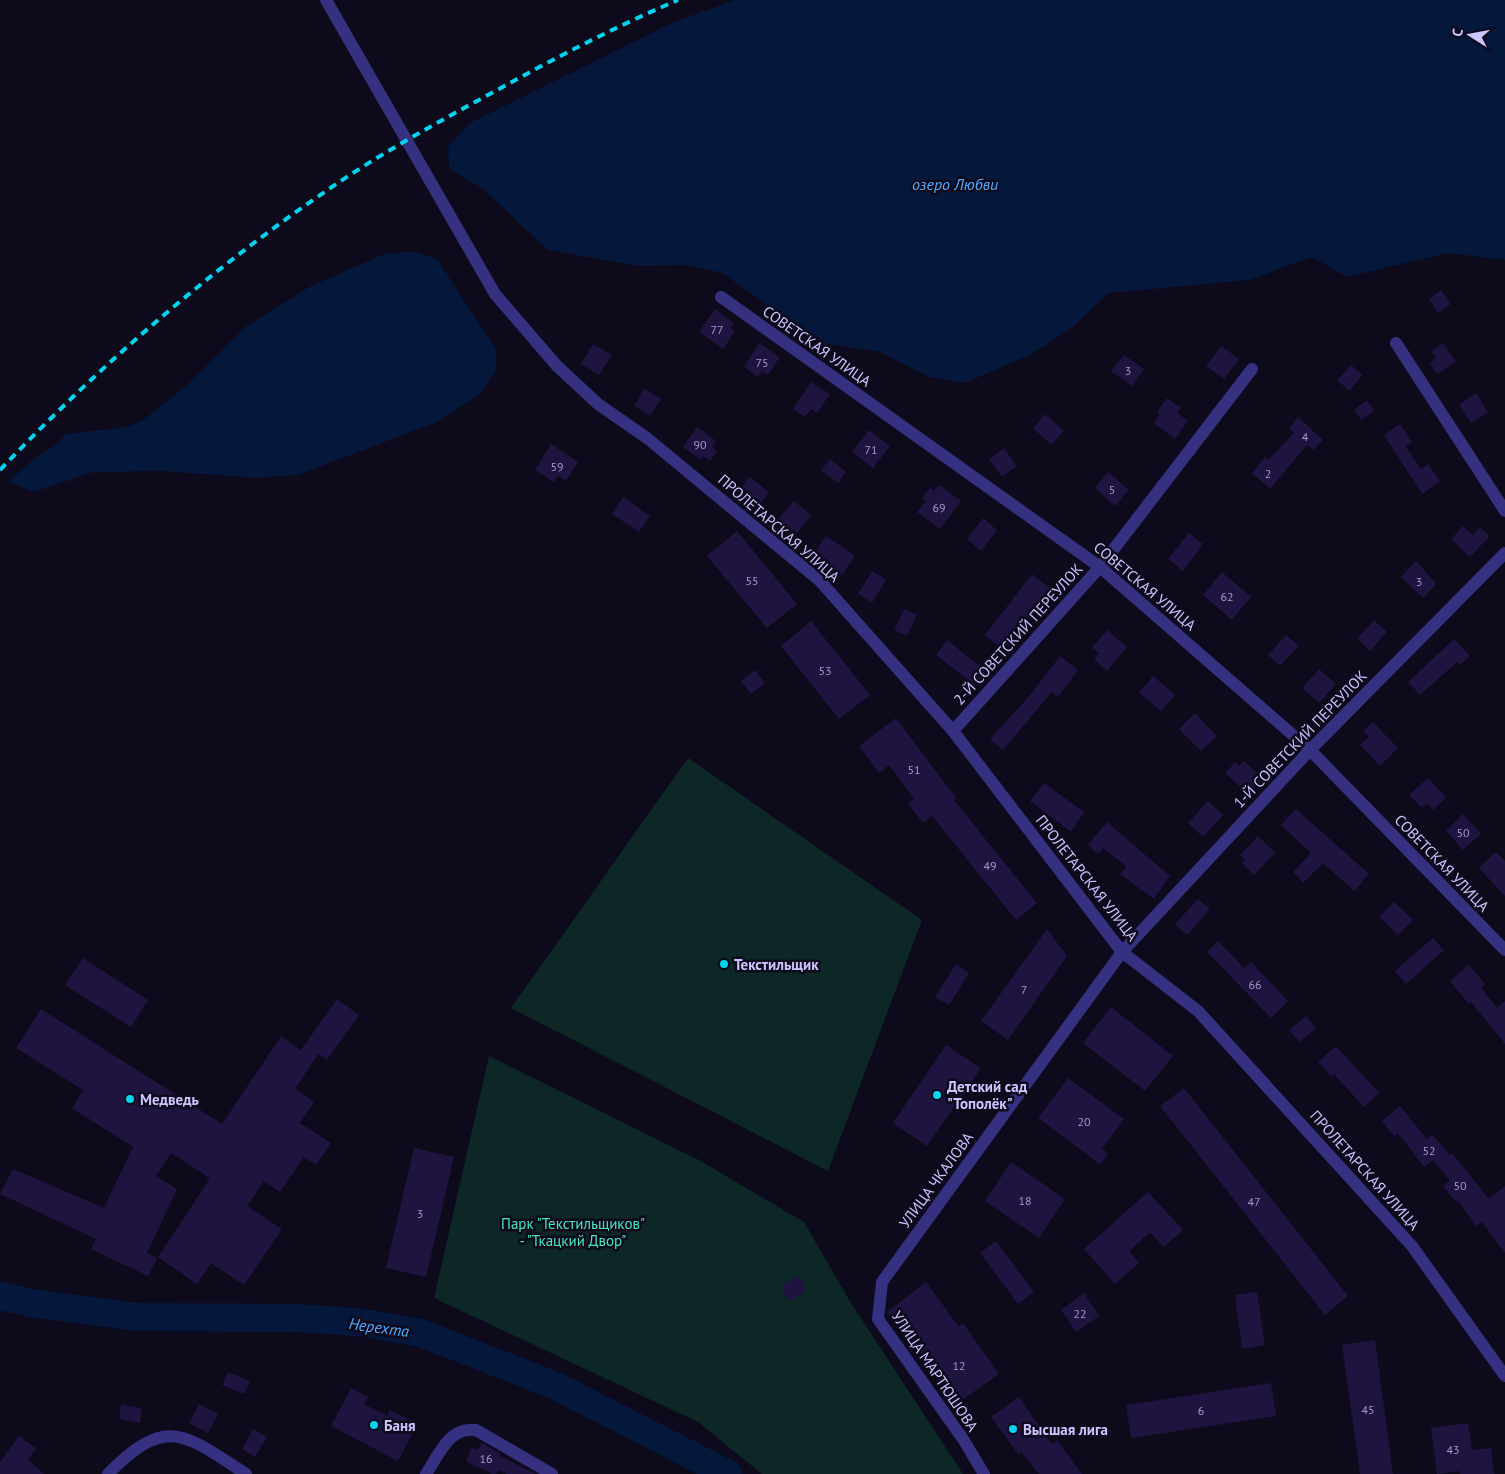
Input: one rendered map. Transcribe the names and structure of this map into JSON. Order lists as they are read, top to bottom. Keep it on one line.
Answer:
{"streets":{"street":["СОВЕТСКАЯ УЛИЦА","ПРОЛЕТАРСКАЯ УЛИЦА","2-Й СОВЕТСКИЙ ПЕРЕУЛОК","1-Й СОВЕТСКИЙ ПЕРЕУЛОК","УЛИЦА ЧКАЛОВА","УЛИЦА МАРТЮШОВА"]},"crossings":[["СОВЕТСКАЯ УЛИЦА","2-Й СОВЕТСКИЙ ПЕРЕУЛОК"],["СОВЕТСКАЯ УЛИЦА","1-Й СОВЕТСКИЙ ПЕРЕУЛОК"],["ПРОЛЕТАРСКАЯ УЛИЦА","2-Й СОВЕТСКИЙ ПЕРЕУЛОК"],["ПРОЛЕТАРСКАЯ УЛИЦА","1-Й СОВЕТСКИЙ ПЕРЕУЛОК"],["ПРОЛЕТАРСКАЯ УЛИЦА","УЛИЦА ЧКАЛОВА"],["1-Й СОВЕТСКИЙ ПЕРЕУЛОК","УЛИЦА ЧКАЛОВА"],["УЛИЦА ЧКАЛОВА","УЛИЦА МАРТЮШОВА"]],"water":["озеро Любви","Нерехта"],"parks":["Парк \"Текстильщиков\" - \"Ткацкий Двор\""],"places":["Текстильщик","Детский сад \"Тополёк\"","Медведь","Баня","Высшая лига"],"house_numbers":["77","75","3","4","90","71","59","2","5","69","55","3","62","53","51","50","49","66","7","20","52","50","18","47","3","22","12","45","6","43","16"],"north":"left"}
